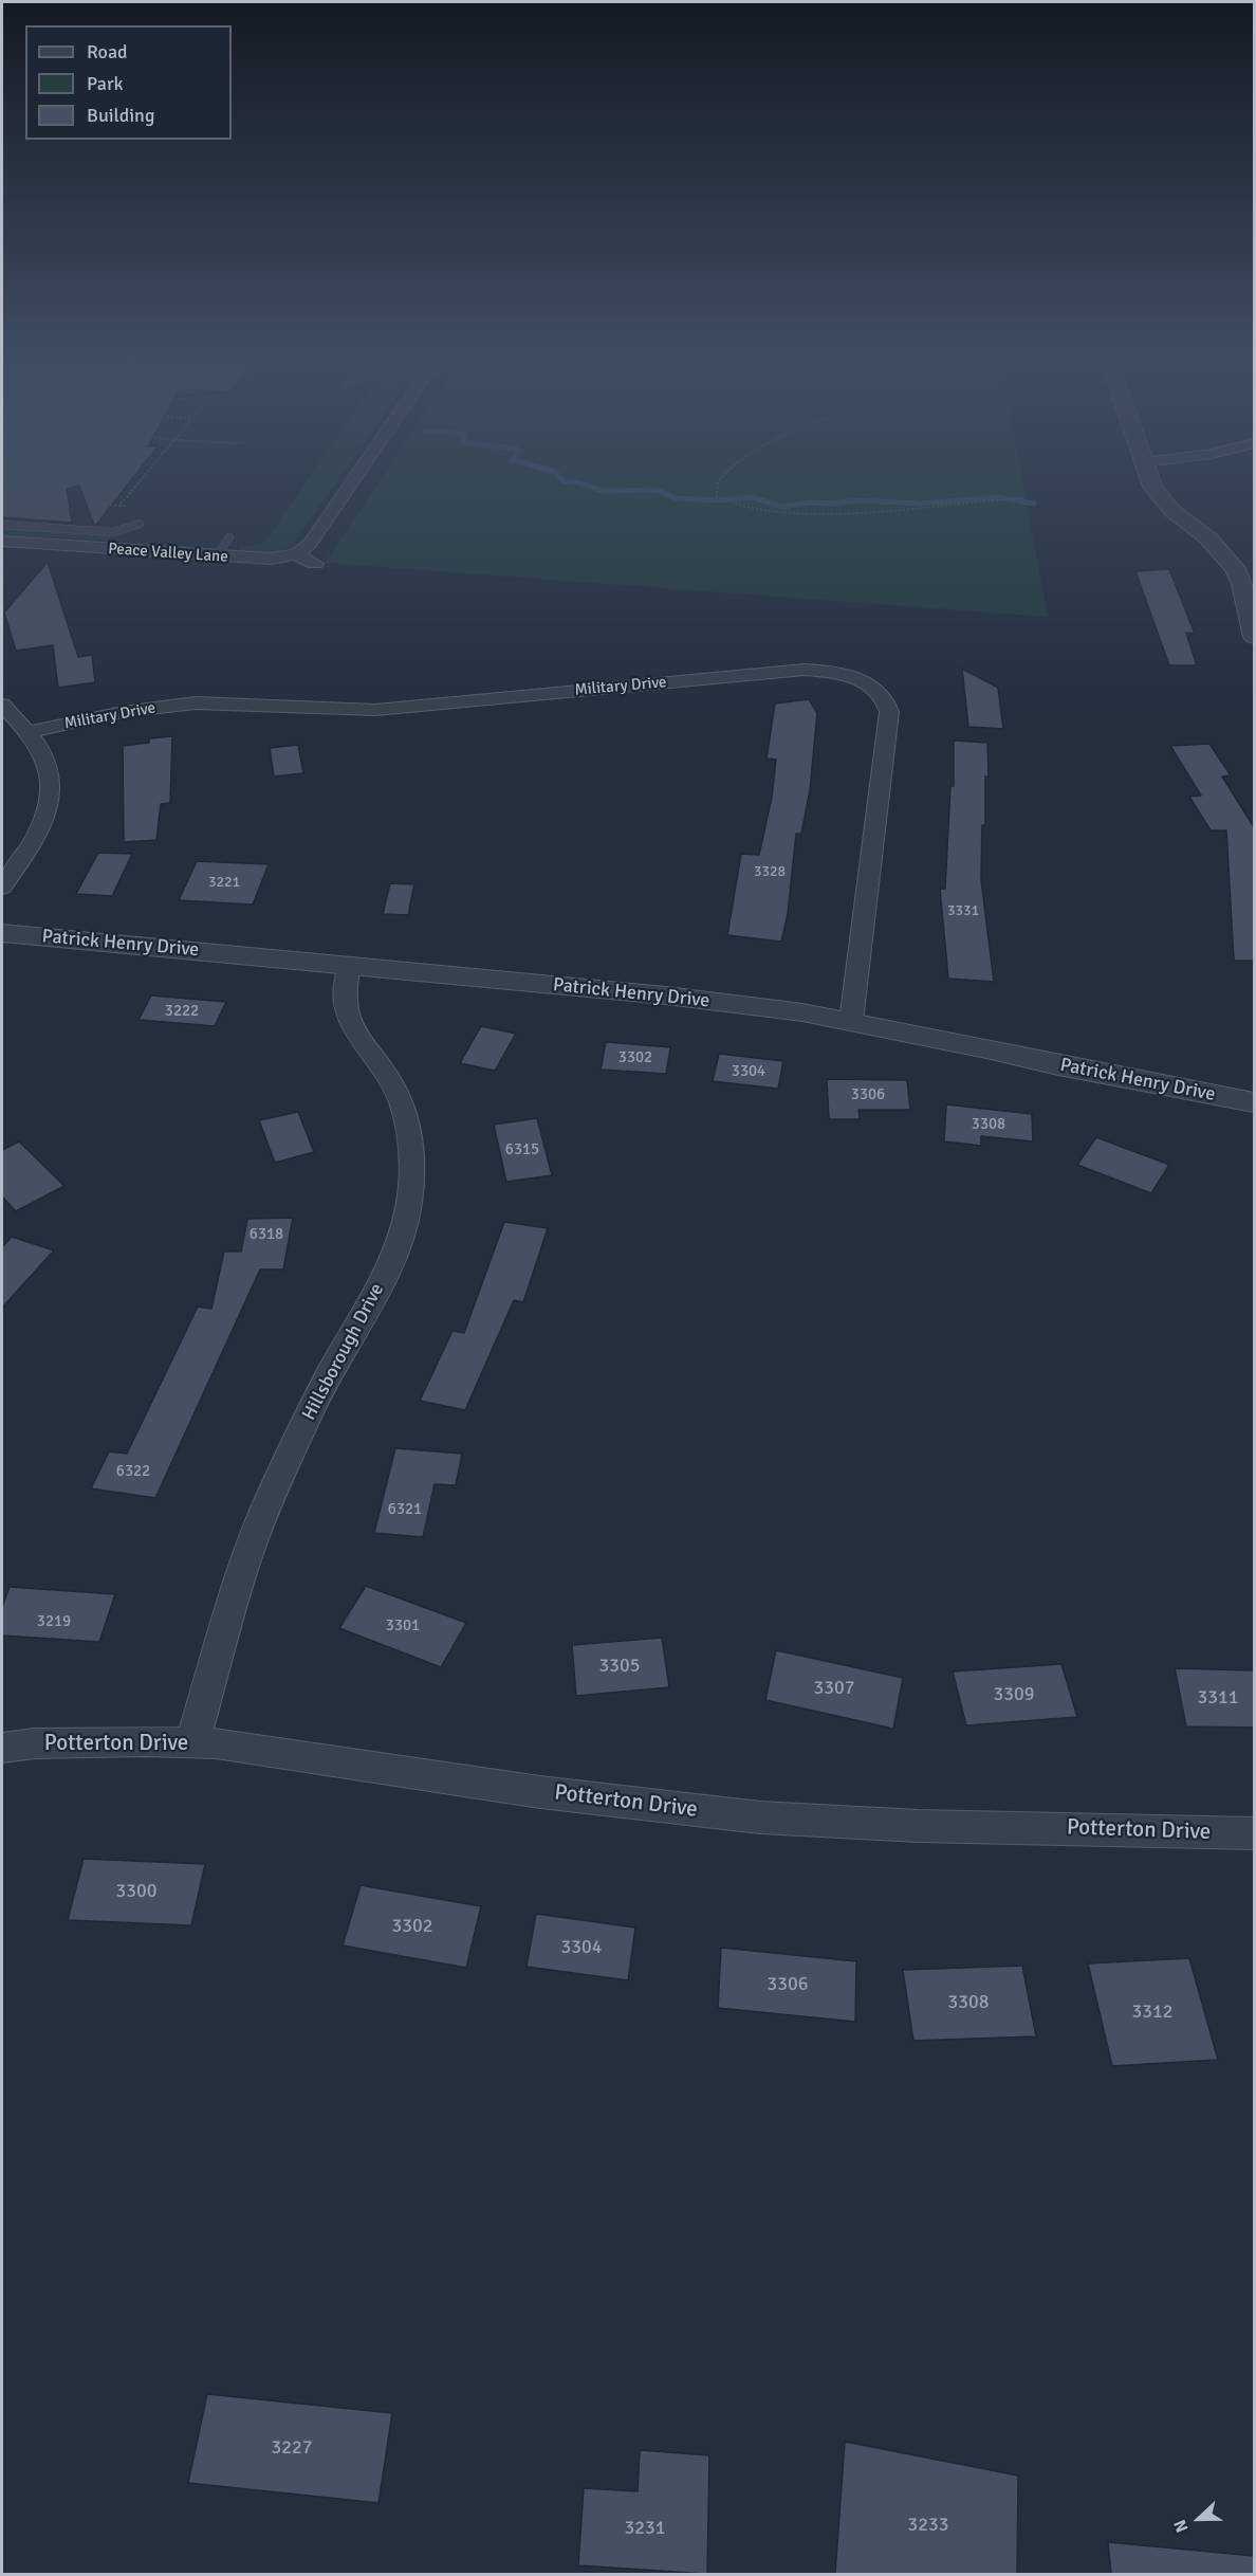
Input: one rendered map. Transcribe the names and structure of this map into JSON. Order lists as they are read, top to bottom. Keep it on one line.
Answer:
{"streets":{"street":["Peace Valley Lane","Military Drive","Patrick Henry Drive","Hillsborough Drive","Potterton Drive"]},"crossings":[["Military Drive","Patrick Henry Drive"],["Patrick Henry Drive","Hillsborough Drive"],["Hillsborough Drive","Potterton Drive"]],"house_numbers":["3328","3221","3331","3222","3302","3304","3306","3308","6315","6318","6322","6321","3219","3301","3305","3307","3309","3311","3300","3302","3304","3306","3308","3312","3227","3233","3231"],"legend":["Road","Park","Building"],"north":"left"}
